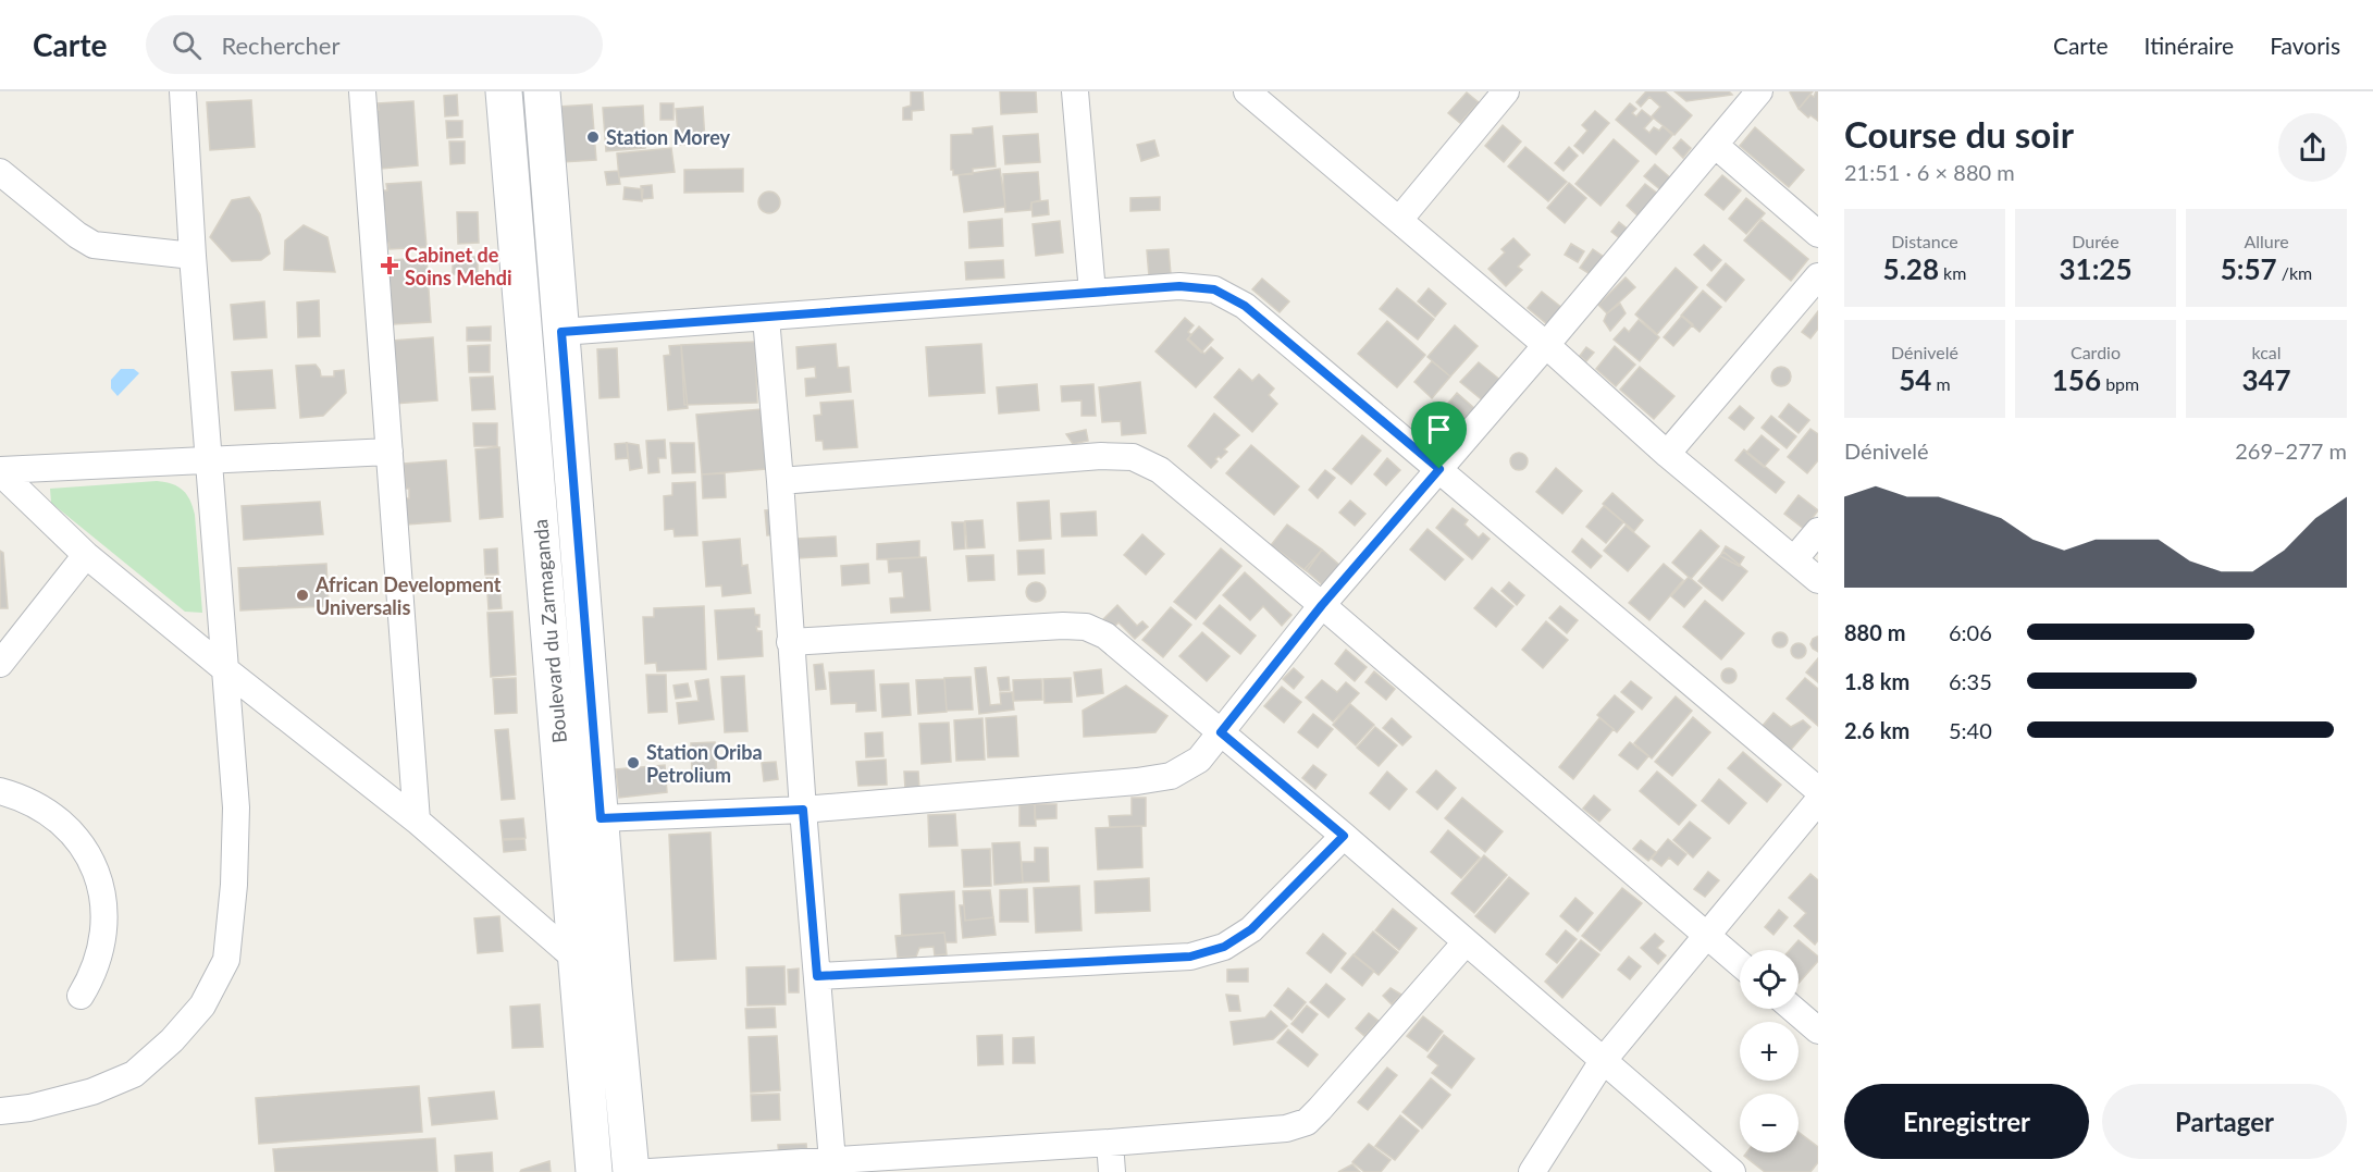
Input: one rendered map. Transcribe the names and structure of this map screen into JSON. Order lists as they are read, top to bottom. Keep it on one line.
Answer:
{"streets":{"main road":["Boulevard du Zarmaganda"]},"places":{"other":["Station Morey","African Development Universalis","Station Oriba Petrolium"],"health":["Cabinet de Soins Mehdi"]},"page":{"header":"Carte","search":"Rechercher","nav":["Carte","Itinéraire","Favoris"],"heading":["Course du soir","21:51 · 6 × 880 m"],"stats":[["Distance","5.28 km"],["Durée","31:25"],["Allure","5:57 /km"],["Dénivelé","54 m"],["Cardio","156 bpm"],["kcal","347"]],"chart":["Dénivelé","269–277 m"],"list":[{"name":"880 m","note":"6:06"},{"name":"1.8 km","note":"6:35"},{"name":"2.6 km","note":"5:40"}],"map_buttons":["+","−"],"buttons":["Enregistrer","Partager"]}}
